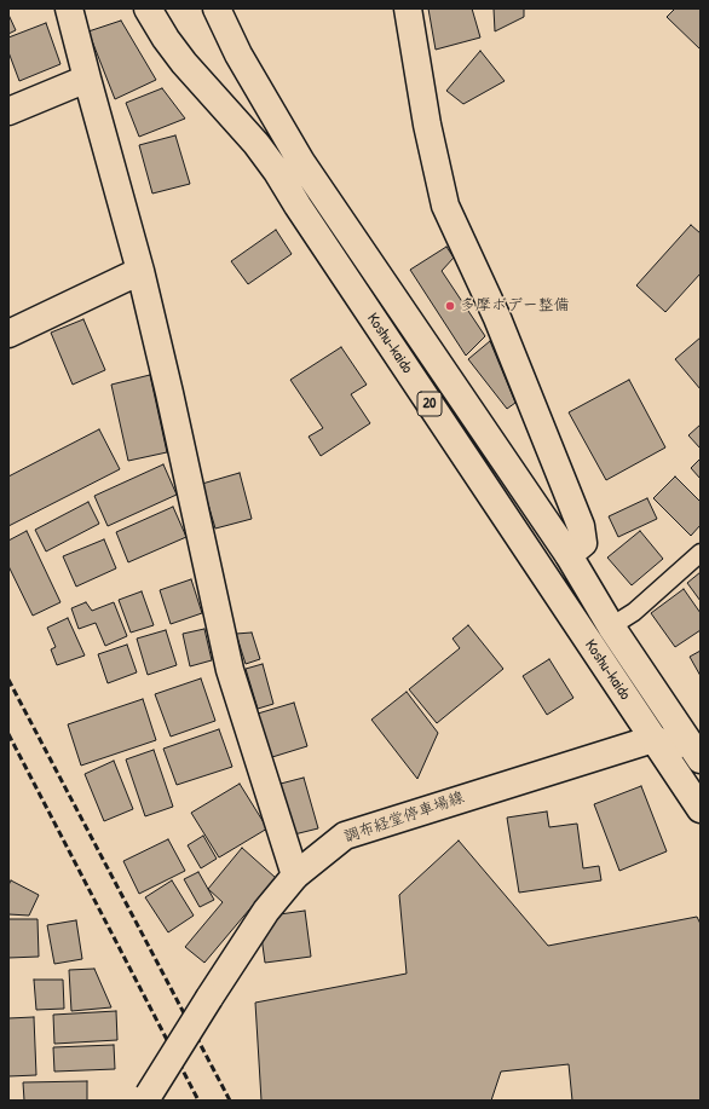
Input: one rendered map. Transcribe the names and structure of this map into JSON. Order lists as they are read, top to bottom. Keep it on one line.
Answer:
{"streets":{"main road":["Koshu-kaido","20","調布経堂停車場線"]},"crossings":[["Koshu-kaido","調布経堂停車場線"]],"places":["多摩ボデー整備"]}
